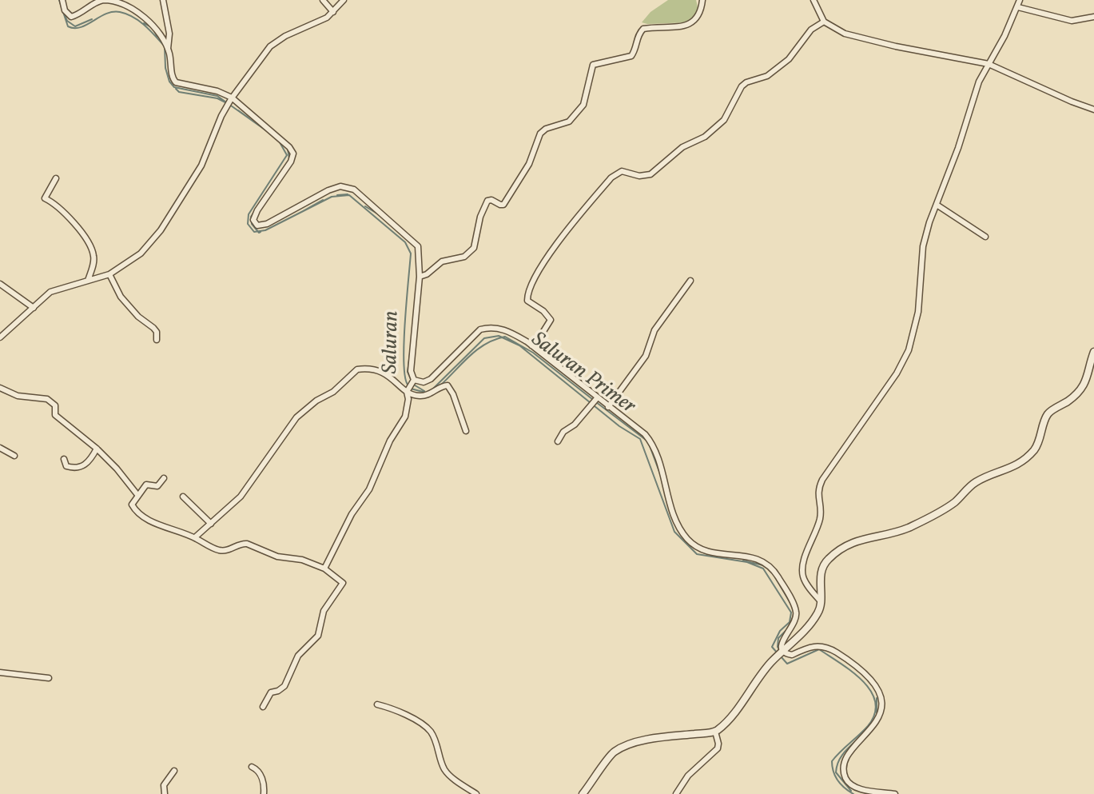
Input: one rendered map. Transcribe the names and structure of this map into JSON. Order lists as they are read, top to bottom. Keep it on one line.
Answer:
{"water":["Saluran","Saluran Primer"]}
